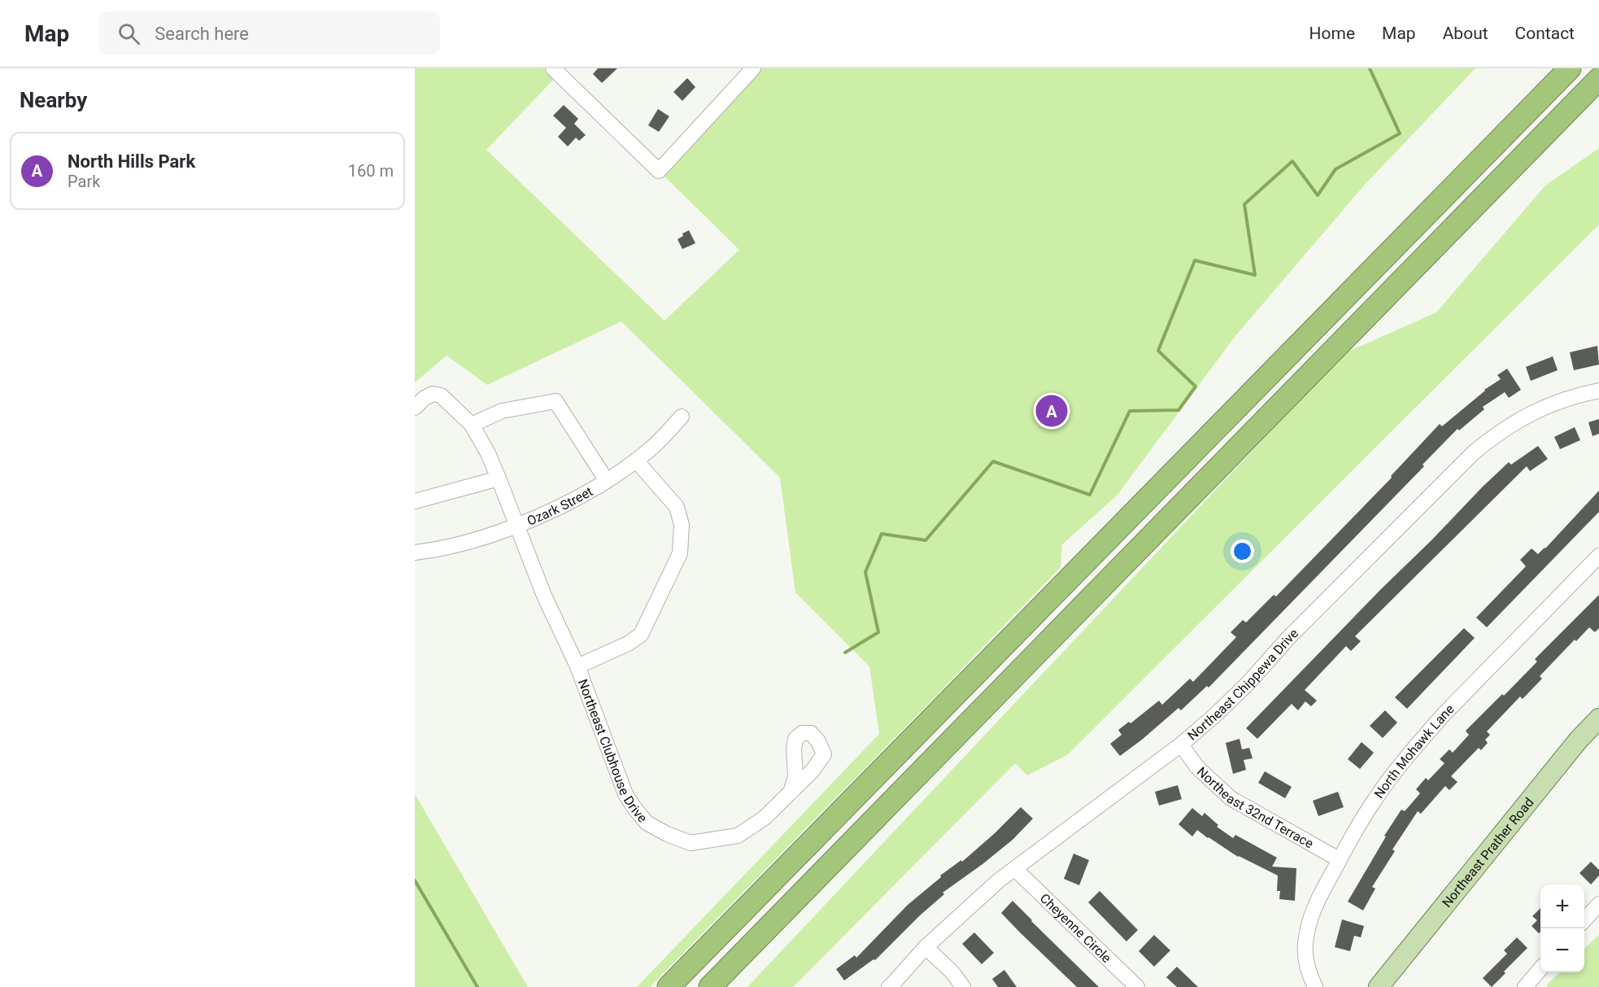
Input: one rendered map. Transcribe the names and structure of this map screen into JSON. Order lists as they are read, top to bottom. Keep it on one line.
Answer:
{"streets":{"main road":["Northeast Prather Road"],"street":["Ozark Street","Northeast Chippewa Drive","Northeast Clubhouse Drive","North Mohawk Lane","Northeast 32nd Terrace","Cheyenne Circle"]},"crossings":[["Ozark Street","Northeast Clubhouse Drive"],["Northeast Chippewa Drive","Northeast 32nd Terrace"],["Northeast Chippewa Drive","Cheyenne Circle"],["North Mohawk Lane","Northeast 32nd Terrace"]],"page":{"header":"Map","search":"Search here","nav":["Home","Map","About","Contact"],"heading":"Nearby","list":[{"mark":"A","name":"North Hills Park","note":"Park","value":"160 m"}],"pins":"A","map_buttons":["+","−"]}}
